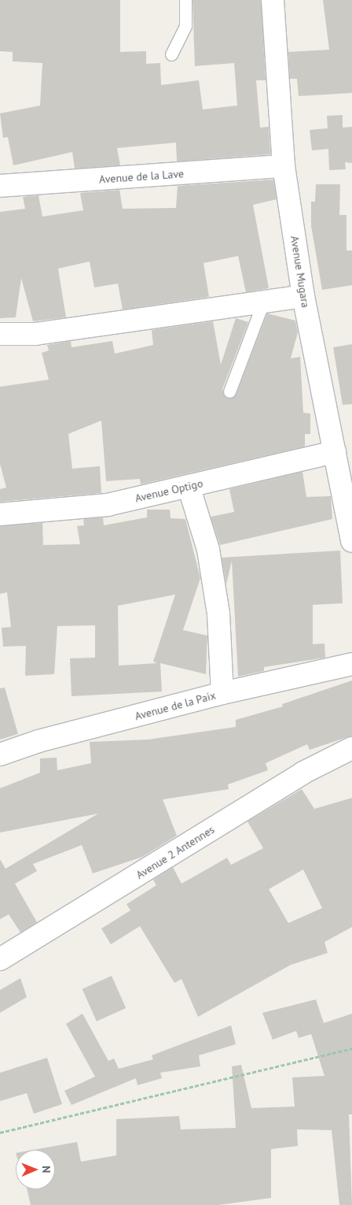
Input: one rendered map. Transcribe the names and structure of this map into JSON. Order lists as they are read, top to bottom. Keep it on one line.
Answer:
{"streets":{"street":["Avenue de la Lave","Avenue Mugara","Avenue Optigo","Avenue de la Paix","Avenue 2 Antennes"]},"crossings":[["Avenue de la Lave","Avenue Mugara"],["Avenue Mugara","Avenue Optigo"]],"north":"right"}
